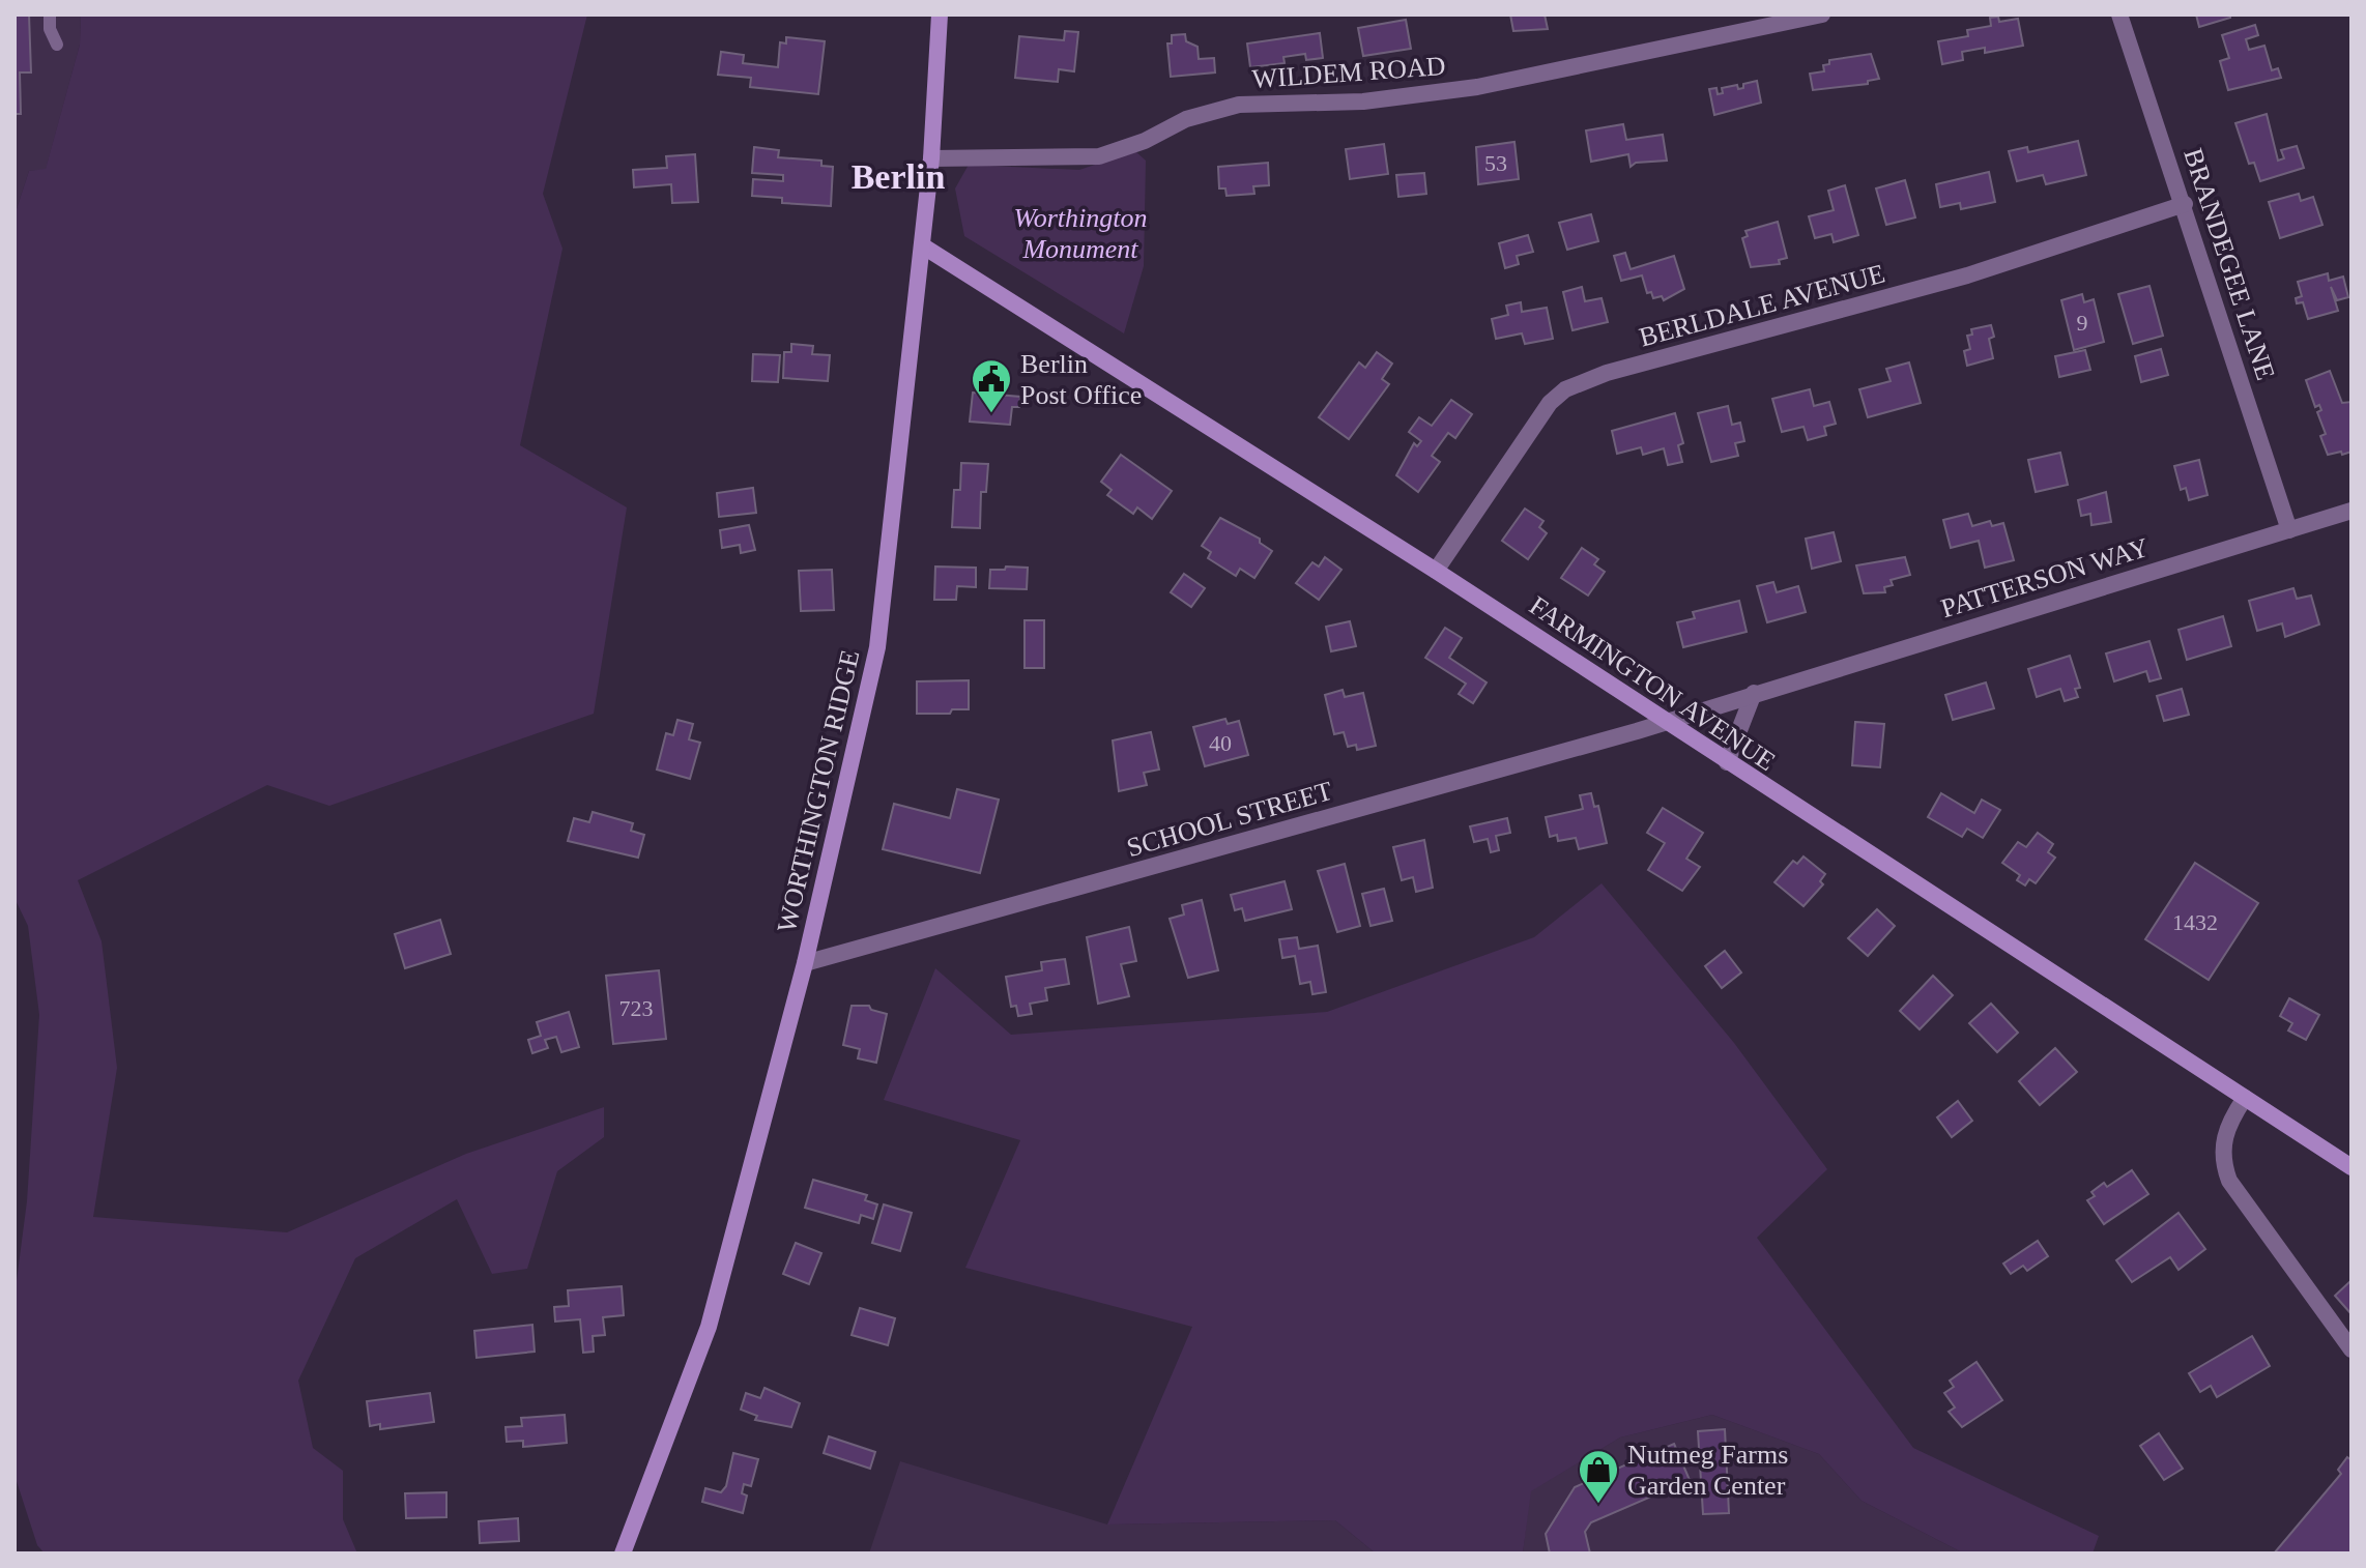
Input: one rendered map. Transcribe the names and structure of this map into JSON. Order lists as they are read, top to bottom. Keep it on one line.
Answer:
{"streets":{"street":["WILDEM ROAD","BRANDEGEE LANE","BERLDALE AVENUE","PATTERSON WAY","FARMINGTON AVENUE","WORTHINGTON RIDGE","SCHOOL STREET"]},"crossings":[["WILDEM ROAD","WORTHINGTON RIDGE"],["BRANDEGEE LANE","BERLDALE AVENUE"],["BRANDEGEE LANE","PATTERSON WAY"],["BERLDALE AVENUE","FARMINGTON AVENUE"],["PATTERSON WAY","FARMINGTON AVENUE"],["PATTERSON WAY","SCHOOL STREET"],["FARMINGTON AVENUE","WORTHINGTON RIDGE"],["FARMINGTON AVENUE","SCHOOL STREET"],["WORTHINGTON RIDGE","SCHOOL STREET"]],"districts":["Berlin"],"parks":["Worthington Monument"],"places":{"public building":["Berlin Post Office"],"shop":["Nutmeg Farms Garden Center"]},"house_numbers":["53","9","40","1432","723"]}
